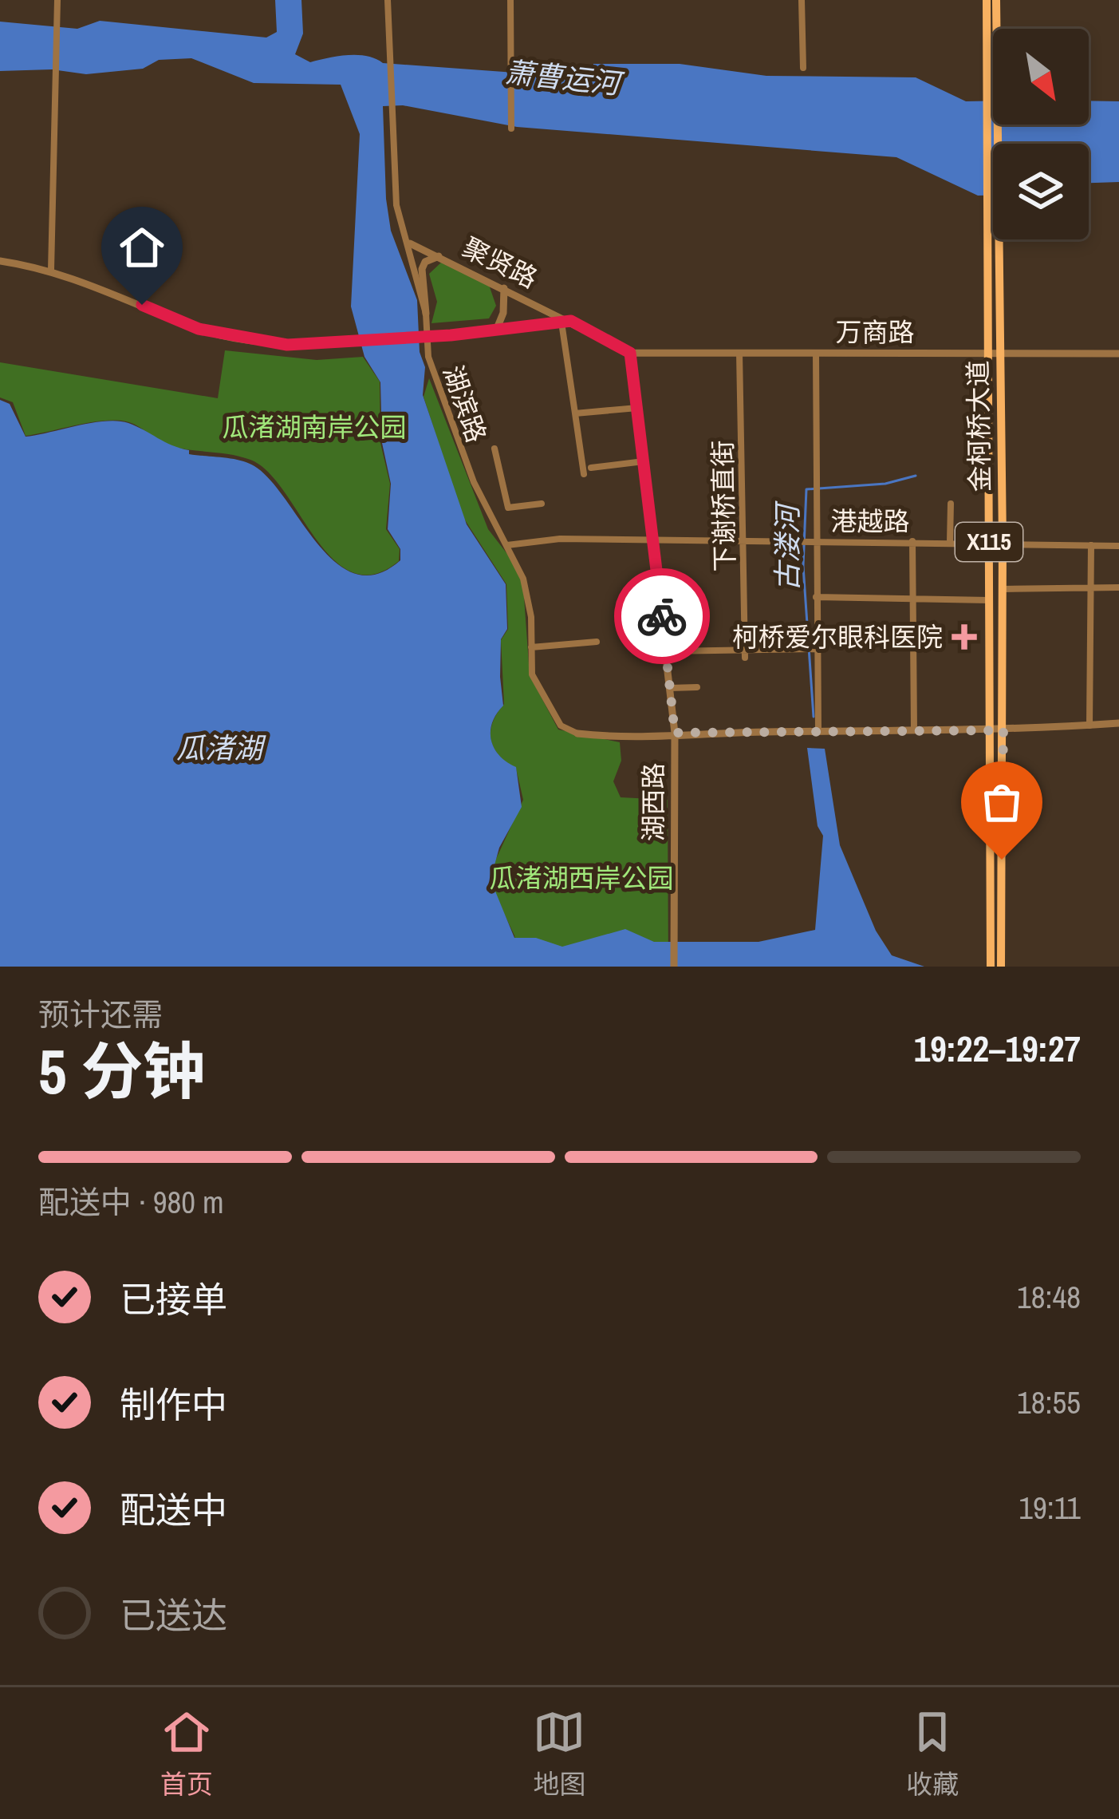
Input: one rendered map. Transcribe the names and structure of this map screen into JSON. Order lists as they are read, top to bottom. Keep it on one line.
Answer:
{"streets":{"main road":["金柯桥大道","X115"],"street":["聚贤路","万商路","湖滨路","下谢桥直街","港越路","湖西路"]},"crossings":[["聚贤路","万商路"],["聚贤路","湖滨路"],["聚贤路","湖西路"],["万商路","金柯桥大道"],["万商路","下谢桥直街"],["万商路","湖西路"],["湖滨路","港越路"],["金柯桥大道","港越路"],["下谢桥直街","港越路"],["港越路","湖西路"]],"water":["萧曹运河","古溇河","瓜渚湖"],"parks":["瓜渚湖南岸公园","瓜渚湖西岸公园"],"places":{"health":["柯桥爱尔眼科医院"]},"north":"bottom right","page":{"heading":["5 分钟","预计还需","19:22–19:27"],"bar":"配送中 · 980 m","list":[["已接单","18:48"],["制作中","18:55"],["配送中","19:11"],"已送达"],"tabs":["首页","地图","收藏"]}}
